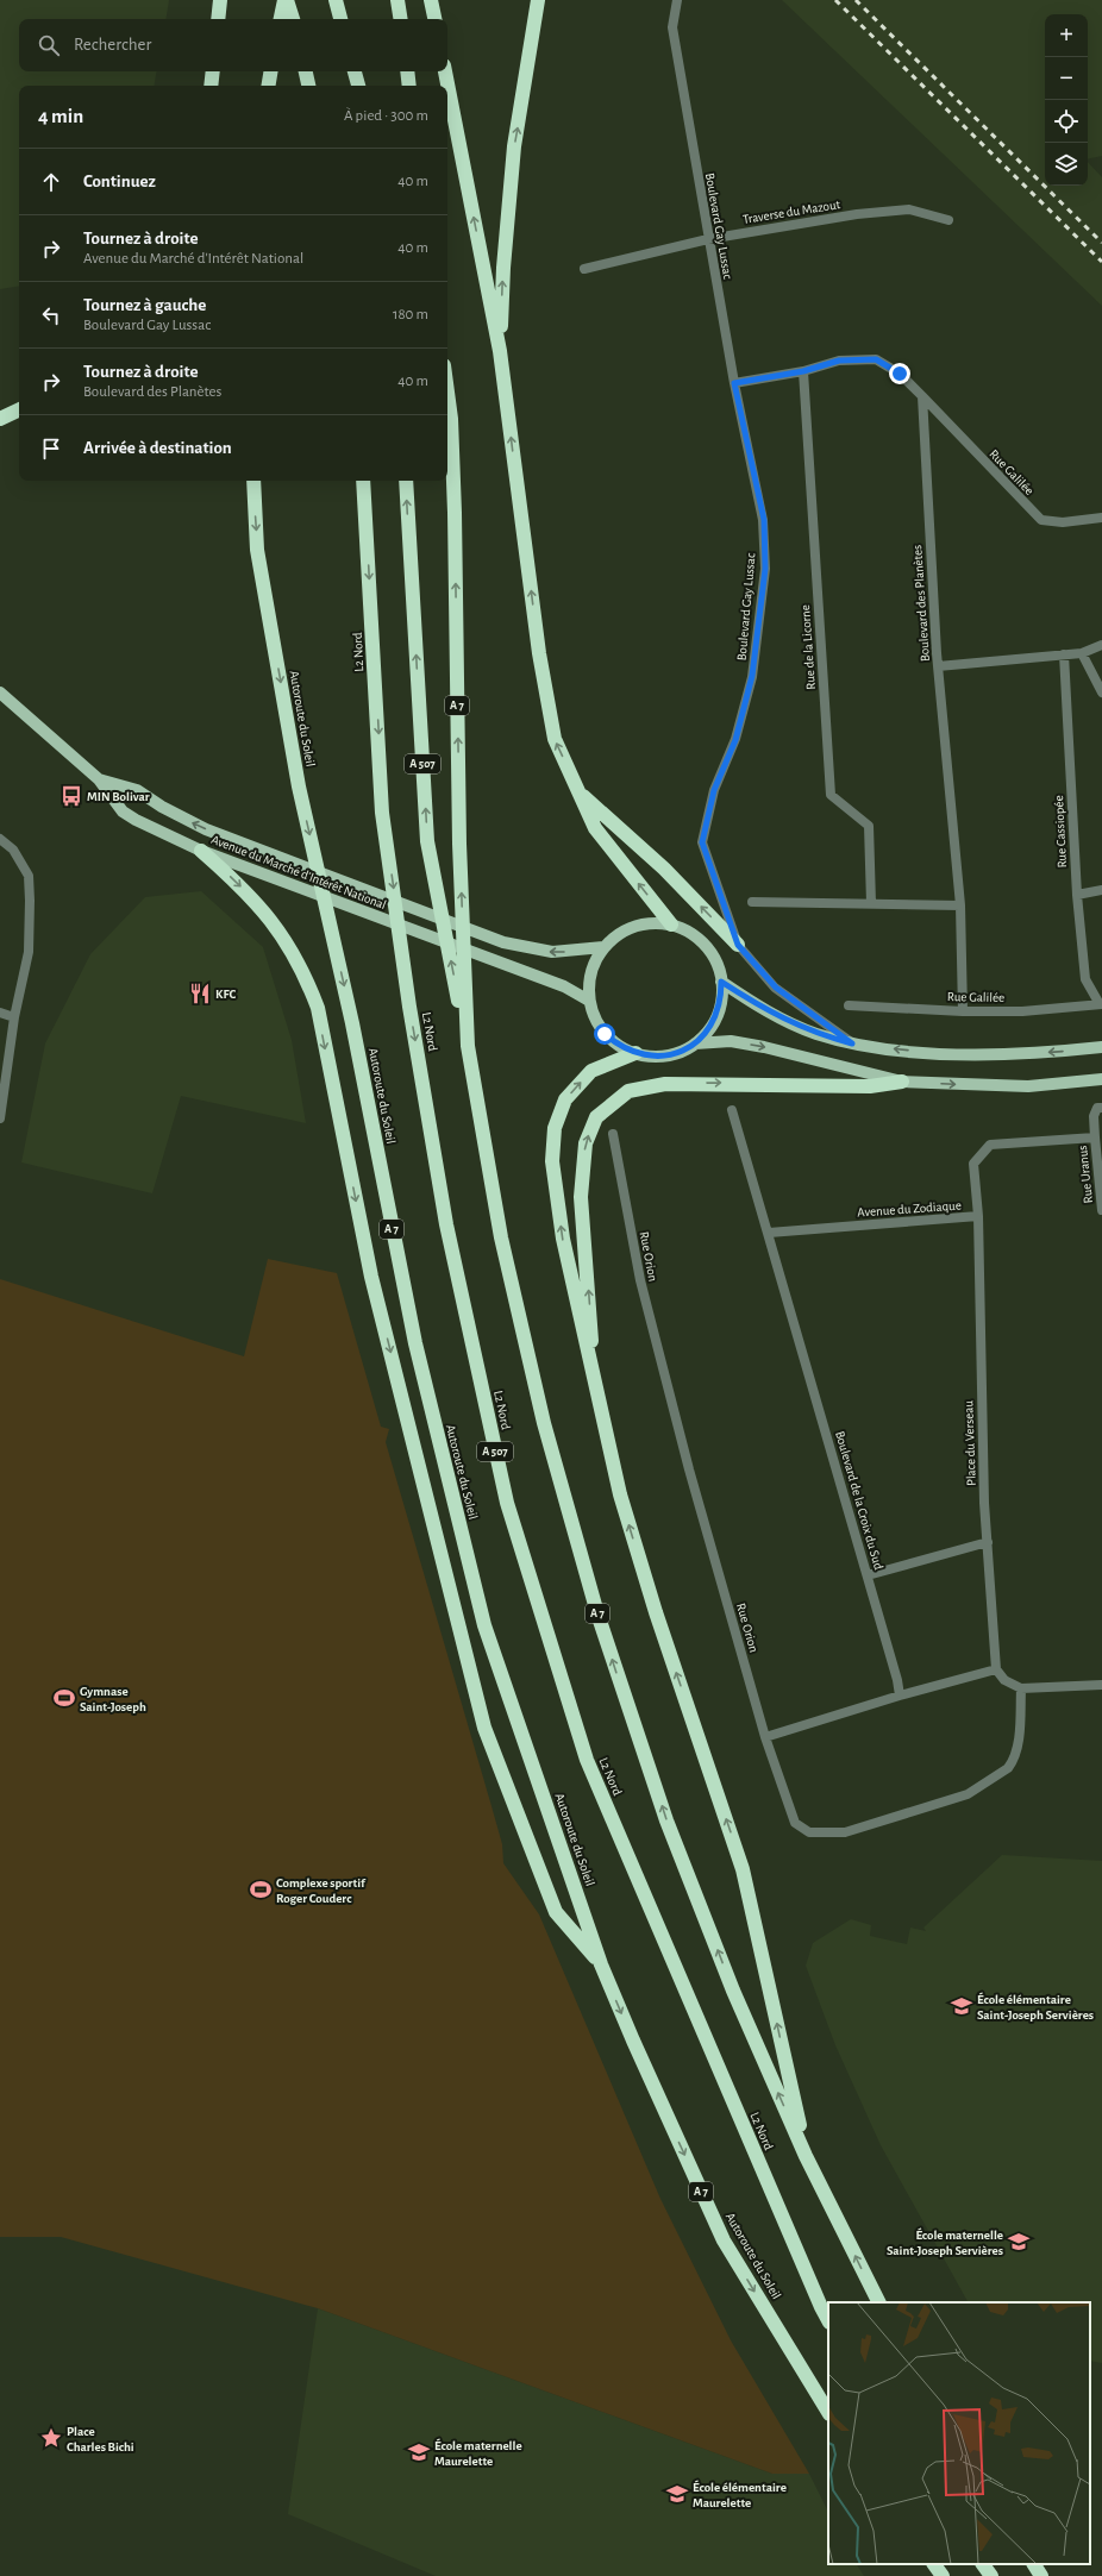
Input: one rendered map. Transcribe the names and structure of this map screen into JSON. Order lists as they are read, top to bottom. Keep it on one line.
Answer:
{"streets":{"highway":["L2 Nord","A 7","Autoroute du Soleil","A 507"],"main road":["Avenue du Marché d'Intérêt National"],"street":["Traverse du Mazout","Boulevard Gay Lussac","Rue Galilée","Boulevard des Planètes","Rue de la Licorne","Rue Cassiopée","Rue Uranus","Avenue du Zodiaque","Rue Orion","Place du Verseau","Boulevard de la Croix du Sud"]},"crossings":[["Traverse du Mazout","Boulevard Gay Lussac"],["Rue Galilée","Boulevard des Planètes"],["Rue Galilée","Rue Cassiopée"],["A 7","A 507"],["Rue Uranus","Avenue du Zodiaque"],["Avenue du Zodiaque","Place du Verseau"],["Avenue du Zodiaque","Boulevard de la Croix du Sud"]],"places":{"bus stop":["MIN Bolivar"],"restaurant":["KFC"],"sports":["Gymnase Saint-Joseph","Complexe sportif Roger Couderc"],"school or university":["École élémentaire Saint-Joseph Servières","École maternelle Saint-Joseph Servières","École maternelle Maurelette","École élémentaire Maurelette"],"place":["Place Charles Bichi"]},"page":{"map_buttons":["+","−"],"search":"Rechercher","heading":["4 min","À pied · 300 m"],"list":[["Continuez","40 m"],["Tournez à droite","Avenue du Marché d'Intérêt National","40 m"],["Tournez à gauche","Boulevard Gay Lussac","180 m"],["Tournez à droite","Boulevard des Planètes","40 m"],"Arrivée à destination"]}}
